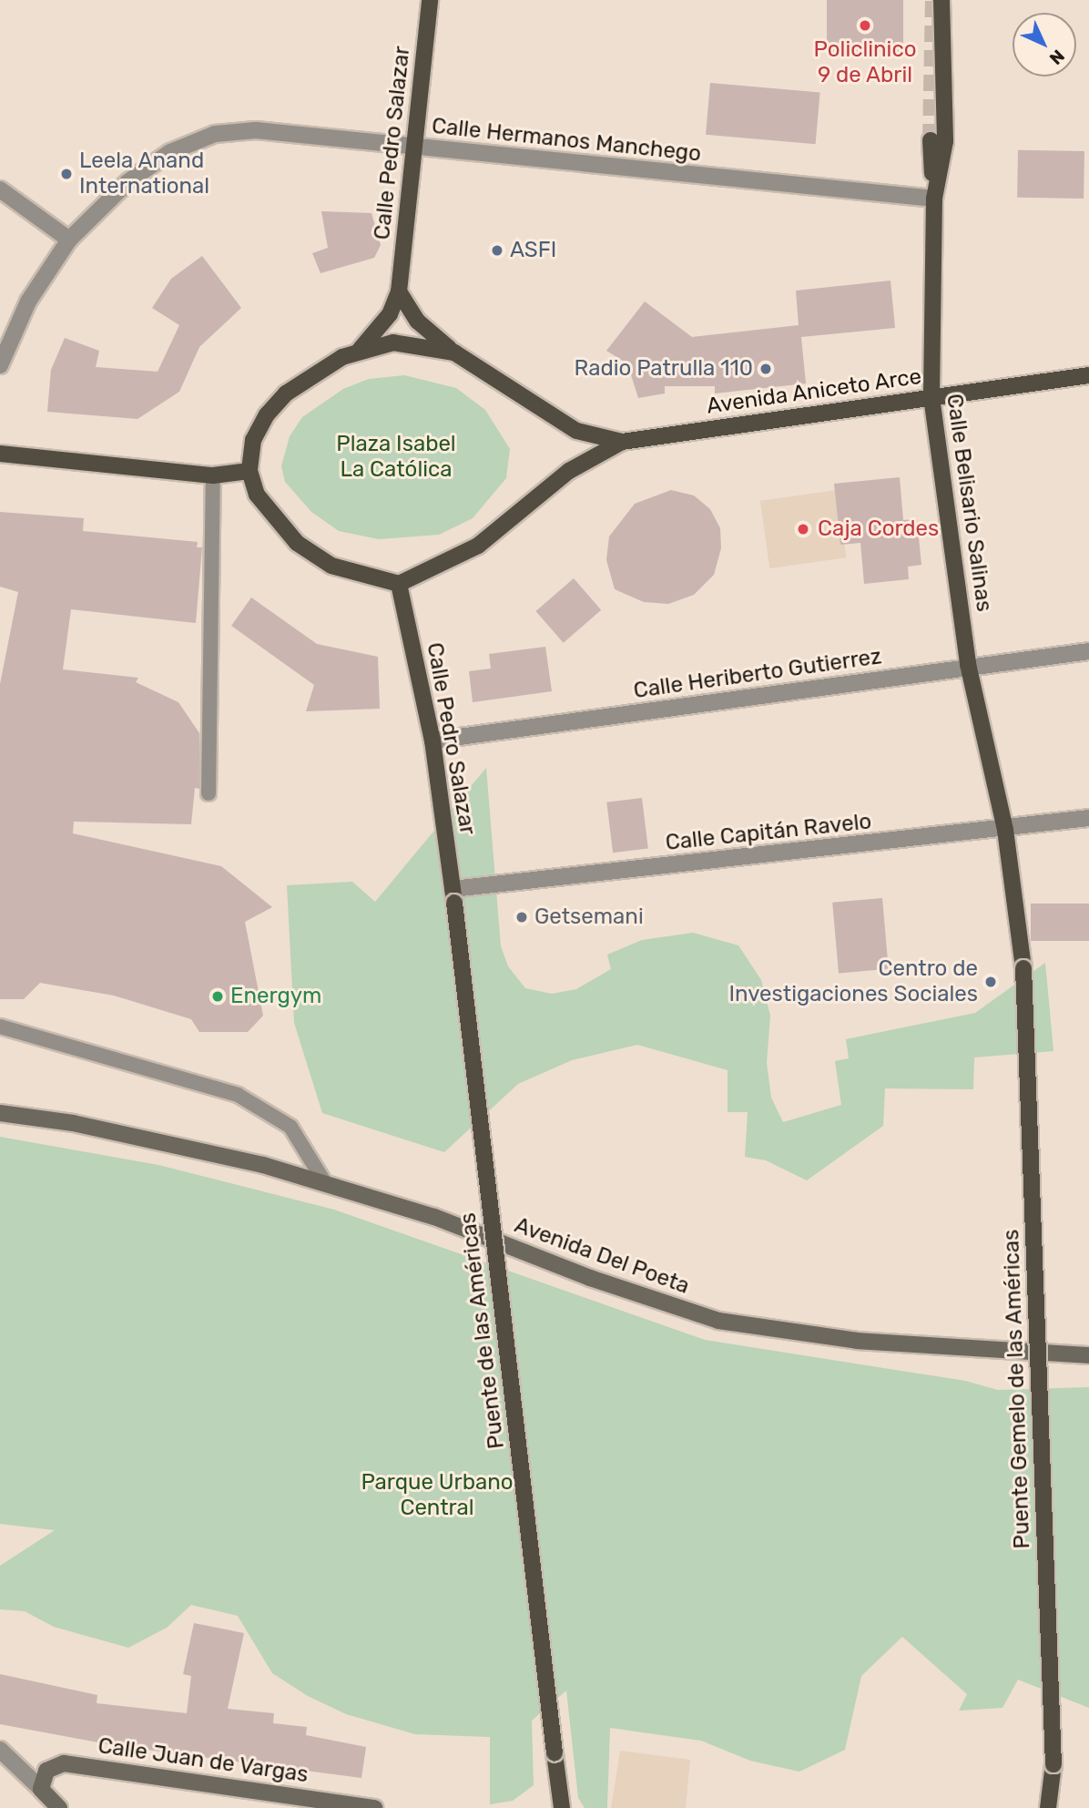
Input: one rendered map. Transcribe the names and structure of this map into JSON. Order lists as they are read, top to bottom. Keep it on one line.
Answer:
{"streets":{"main road":["Calle Pedro Salazar","Avenida Aniceto Arce","Calle Belisario Salinas","Avenida Del Poeta","Puente de las Américas","Puente Gemelo de las Américas","Calle Juan de Vargas"],"street":["Calle Hermanos Manchego","Calle Heriberto Gutierrez","Calle Capitán Ravelo"]},"crossings":[["Calle Hermanos Manchego","Calle Pedro Salazar"],["Calle Hermanos Manchego","Calle Belisario Salinas"],["Calle Pedro Salazar","Avenida Aniceto Arce"],["Calle Pedro Salazar","Calle Heriberto Gutierrez"],["Calle Pedro Salazar","Calle Capitán Ravelo"],["Calle Pedro Salazar","Puente de las Américas"],["Avenida Aniceto Arce","Calle Belisario Salinas"],["Calle Belisario Salinas","Calle Heriberto Gutierrez"],["Calle Belisario Salinas","Calle Capitán Ravelo"],["Calle Belisario Salinas","Puente Gemelo de las Américas"],["Calle Capitán Ravelo","Puente de las Américas"]],"parks":["Plaza Isabel La Católica","Parque Urbano Central"],"places":["Policlinico 9 de Abril","Leela Anand International","ASFI","Radio Patrulla 110","Caja Cordes","Getsemani","Centro de Investigaciones Sociales","Energym"],"north":"bottom right"}
